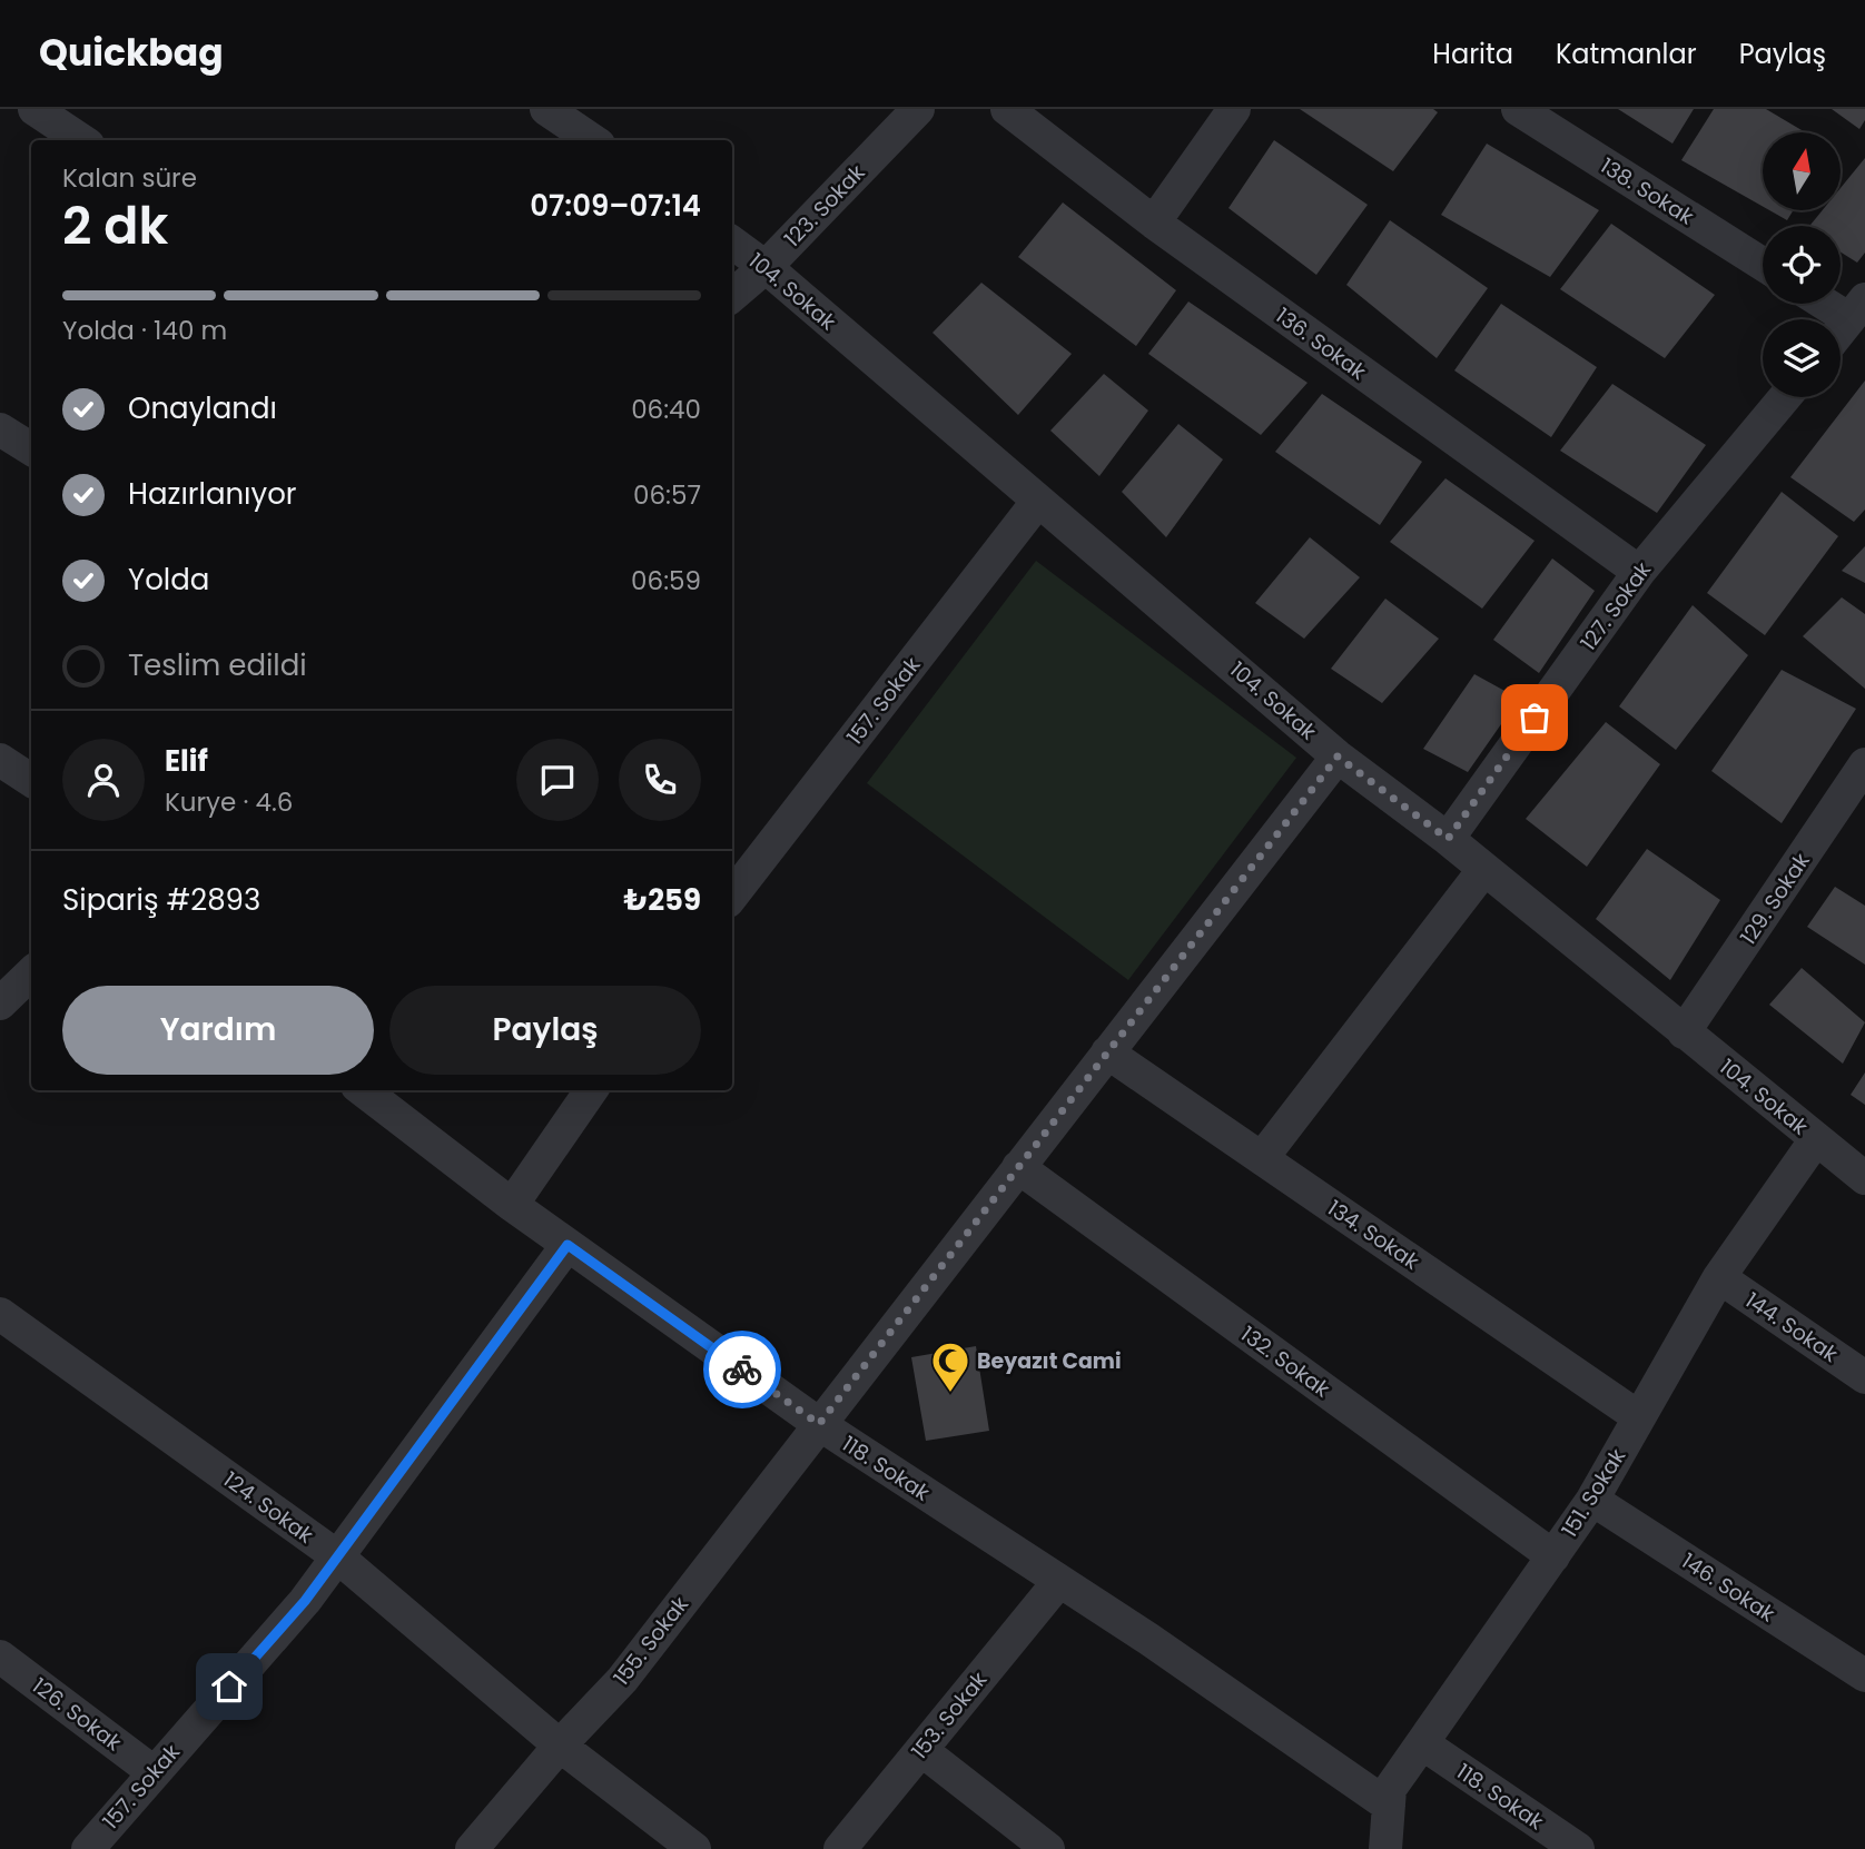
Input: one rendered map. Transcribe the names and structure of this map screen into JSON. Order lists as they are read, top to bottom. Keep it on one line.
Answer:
{"streets":{"street":["138. Sokak","123. Sokak","104. Sokak","136. Sokak","127. Sokak","157. Sokak","129. Sokak","134. Sokak","144. Sokak","132. Sokak","118. Sokak","151. Sokak","124. Sokak","146. Sokak","155. Sokak","126. Sokak","153. Sokak"]},"crossings":[["123. Sokak","104. Sokak"],["104. Sokak","127. Sokak"],["104. Sokak","157. Sokak"],["104. Sokak","129. Sokak"],["104. Sokak","151. Sokak"],["104. Sokak","155. Sokak"],["136. Sokak","127. Sokak"],["157. Sokak","118. Sokak"],["157. Sokak","124. Sokak"],["157. Sokak","126. Sokak"],["134. Sokak","151. Sokak"],["134. Sokak","155. Sokak"],["144. Sokak","151. Sokak"],["132. Sokak","151. Sokak"],["132. Sokak","155. Sokak"],["118. Sokak","151. Sokak"],["118. Sokak","155. Sokak"],["118. Sokak","153. Sokak"],["151. Sokak","146. Sokak"],["124. Sokak","155. Sokak"]],"places":{"mosque":["Beyazıt Cami"]},"north":"top","page":{"header":"Quickbag","nav":["Harita","Katmanlar","Paylaş"],"heading":["2 dk","Kalan süre","07:09–07:14"],"panel":["Elif","Kurye · 4.6","Sipariş #2893","₺259"],"bar":"Yolda · 140 m","list":[["Onaylandı","06:40"],["Hazırlanıyor","06:57"],["Yolda","06:59"],"Teslim edildi"],"buttons":["Yardım","Paylaş"]}}
